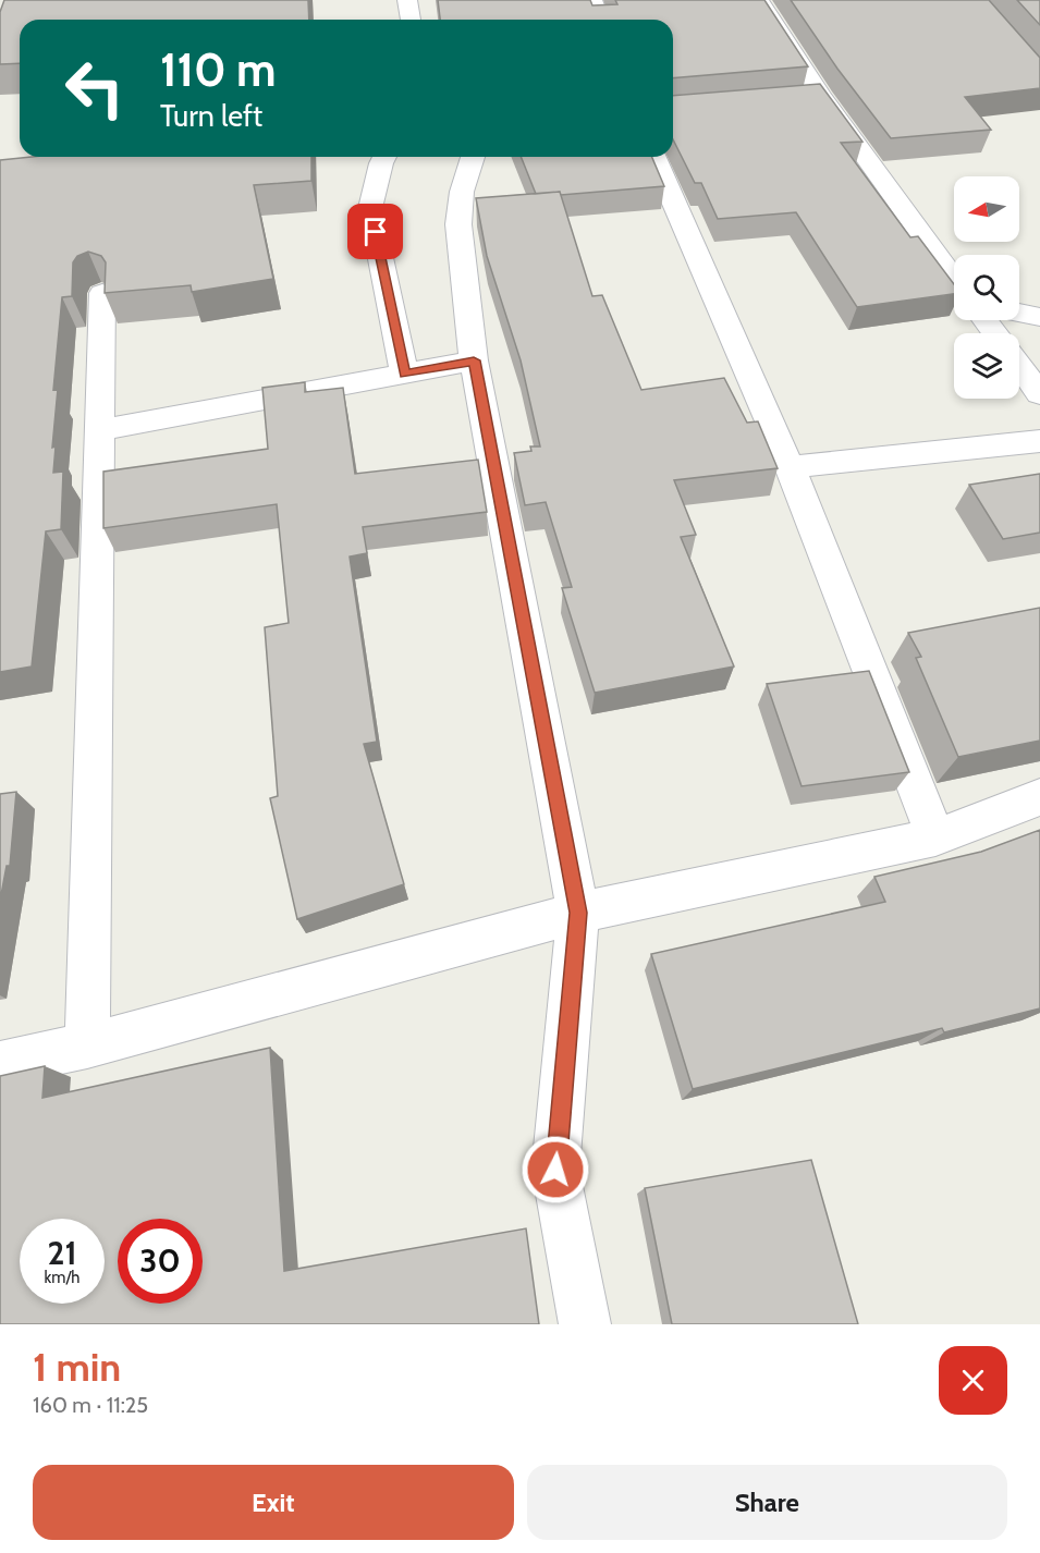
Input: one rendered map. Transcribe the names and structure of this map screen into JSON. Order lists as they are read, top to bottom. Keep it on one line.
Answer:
{"north":"left","page":{"turn":["110 m","Turn left"],"speed":"21 km/h","limit":"30","heading":["1 min","160 m · 11:25"],"buttons":["Exit","Share"]}}
